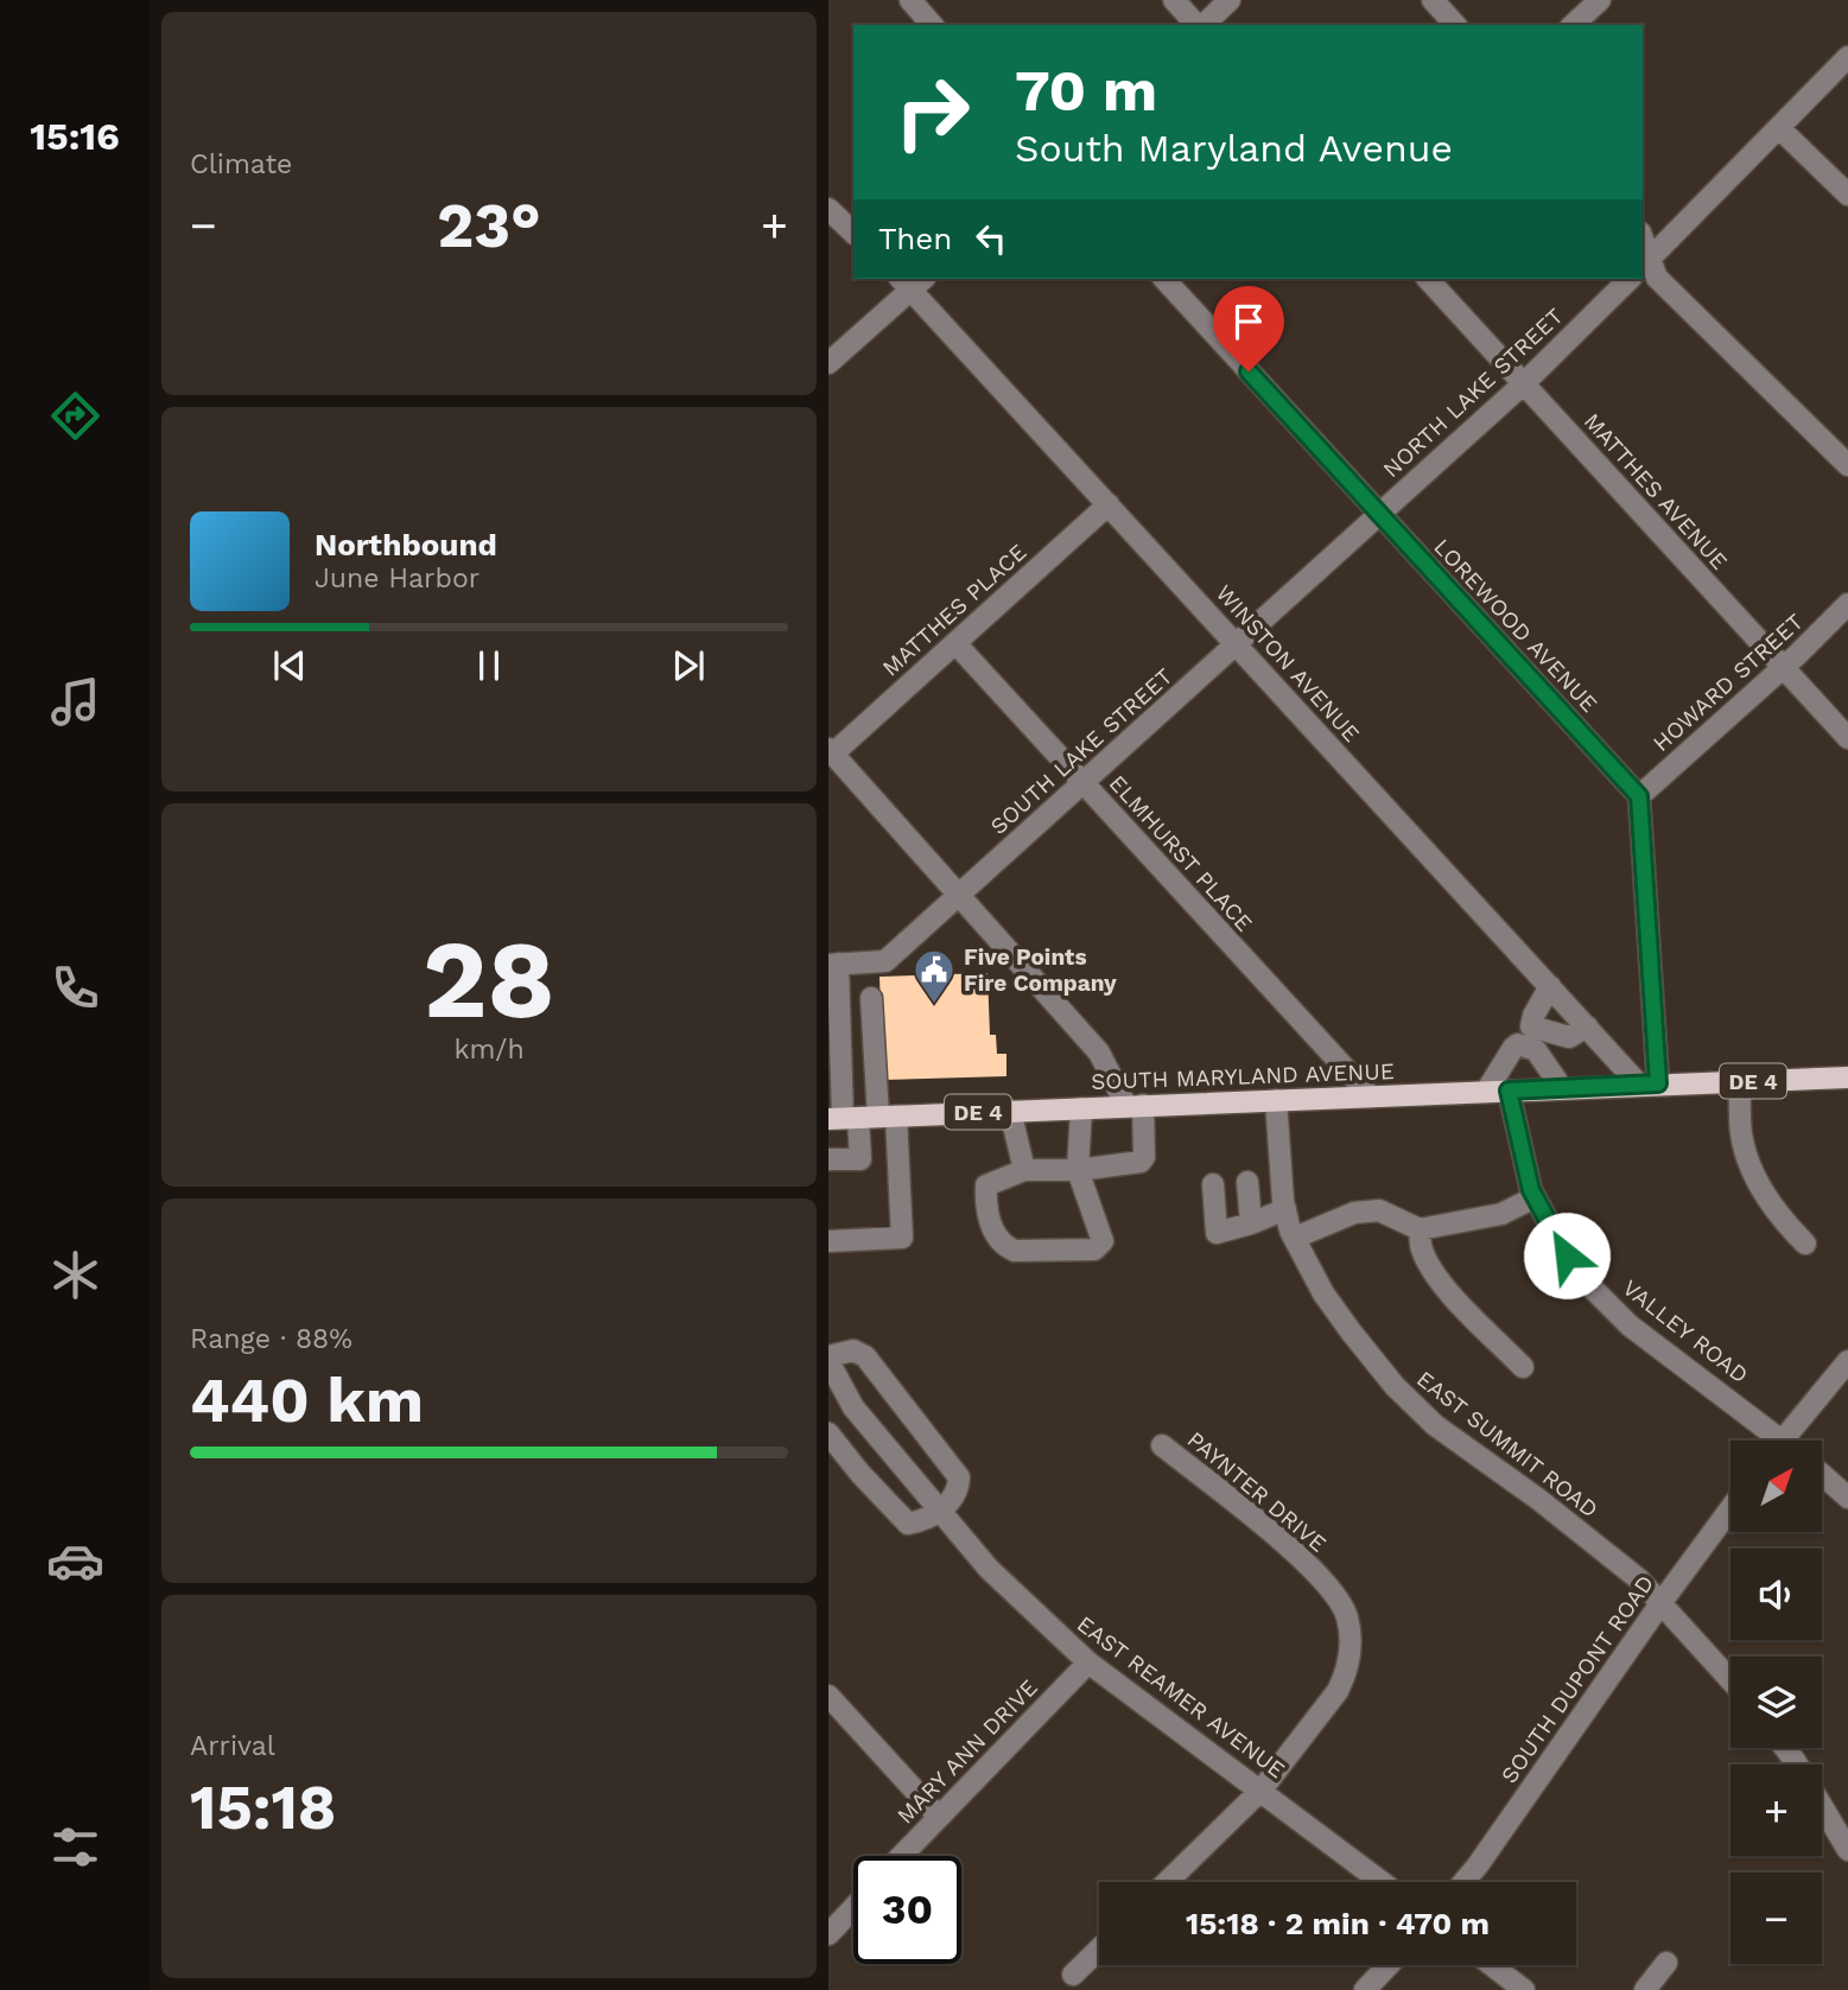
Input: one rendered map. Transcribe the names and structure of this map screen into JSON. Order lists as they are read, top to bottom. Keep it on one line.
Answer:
{"streets":{"main road":["SOUTH MARYLAND AVENUE","DE 4"],"street":["NORTH LAKE STREET","MATTHES AVENUE","MATTHES PLACE","LOREWOOD AVENUE","WINSTON AVENUE","HOWARD STREET","SOUTH LAKE STREET","ELMHURST PLACE","VALLEY ROAD","EAST SUMMIT ROAD","PAYNTER DRIVE","SOUTH DUPONT ROAD","EAST REAMER AVENUE","MARY ANN DRIVE"]},"crossings":[["NORTH LAKE STREET","MATTHES AVENUE"],["NORTH LAKE STREET","LOREWOOD AVENUE"],["NORTH LAKE STREET","WINSTON AVENUE"],["NORTH LAKE STREET","SOUTH LAKE STREET"],["MATTHES AVENUE","HOWARD STREET"],["MATTHES PLACE","WINSTON AVENUE"],["MATTHES PLACE","ELMHURST PLACE"],["LOREWOOD AVENUE","HOWARD STREET"],["WINSTON AVENUE","SOUTH LAKE STREET"],["WINSTON AVENUE","SOUTH MARYLAND AVENUE"],["WINSTON AVENUE","DE 4"],["SOUTH LAKE STREET","ELMHURST PLACE"],["ELMHURST PLACE","SOUTH MARYLAND AVENUE"],["SOUTH MARYLAND AVENUE","DE 4"],["SOUTH MARYLAND AVENUE","VALLEY ROAD"],["SOUTH MARYLAND AVENUE","EAST SUMMIT ROAD"],["EAST SUMMIT ROAD","SOUTH DUPONT ROAD"],["PAYNTER DRIVE","EAST REAMER AVENUE"],["EAST REAMER AVENUE","MARY ANN DRIVE"]],"places":{"public building":["Five Points Fire Company"]},"north":"top right","page":{"tabs":"15:16","tile":["Climate",["28","km/h"],["Range · 88%","440 km"],["Arrival","15:18"]],"turn":["70 m","South Maryland Avenue"],"heat":["−","23°","+"],"then":"Then","song":["Northbound","June Harbor"],"map_buttons":["+","−"],"limit":"30","trip":"15:18 · 2 min · 470 m"}}
